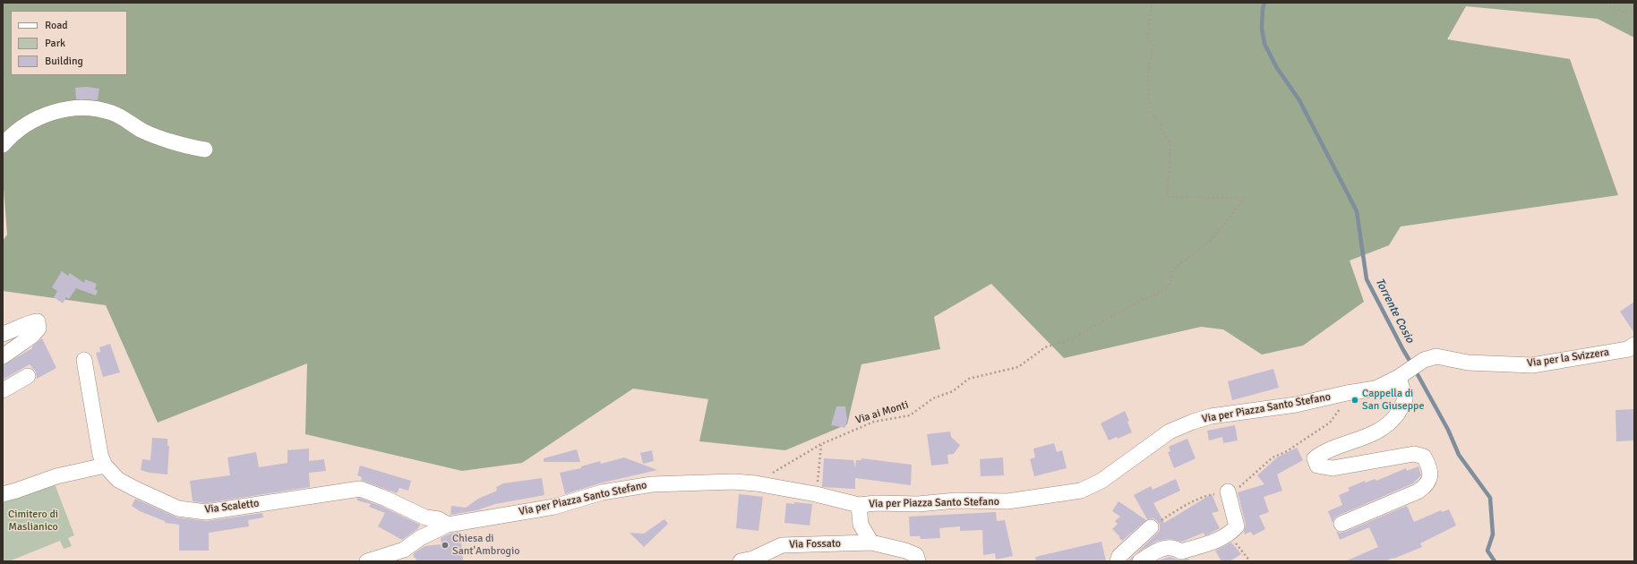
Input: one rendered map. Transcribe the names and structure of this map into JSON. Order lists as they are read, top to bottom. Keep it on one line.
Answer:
{"streets":{"street":["Via per la Svizzera","Via per Piazza Santo Stefano","Via Scaletto","Via Fossato"],"path":["Via ai Monti"]},"crossings":[["Via per la Svizzera","Via per Piazza Santo Stefano"],["Via per Piazza Santo Stefano","Via Scaletto"]],"water":["Torrente Cosio"],"parks":["Cimitero di Maslianico"],"places":["Cappella di San Giuseppe","Chiesa di Sant'Ambrogio"],"legend":["Road","Park","Building"]}
